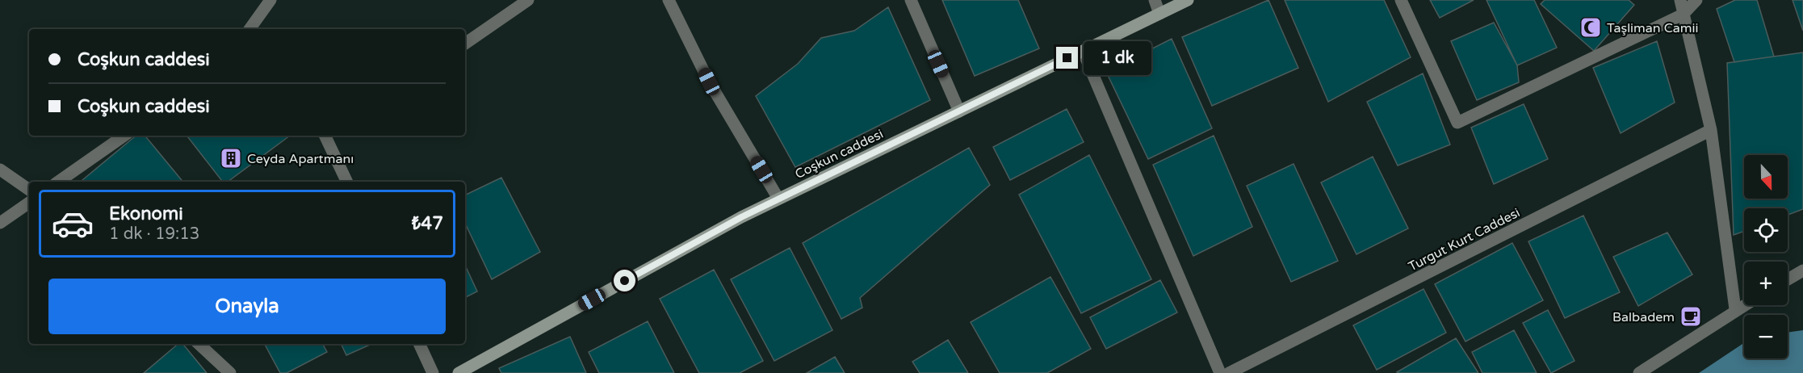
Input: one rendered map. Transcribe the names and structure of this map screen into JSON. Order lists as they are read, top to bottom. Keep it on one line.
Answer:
{"streets":{"street":["Coşkun caddesi","Turgut Kurt Caddesi"]},"places":{"mosque":["Taşliman Camii"],"building":["Ceyda Apartmanı"],"cafe":["Balbadem"]},"north":"bottom","page":{"banner":["Coşkun caddesi","Coşkun caddesi"],"bubble":"1 dk","map_buttons":["+","−"],"list":[{"name":"Ekonomi","note":"1 dk · 19:13","value":"₺47"}],"buttons":"Onayla"}}
